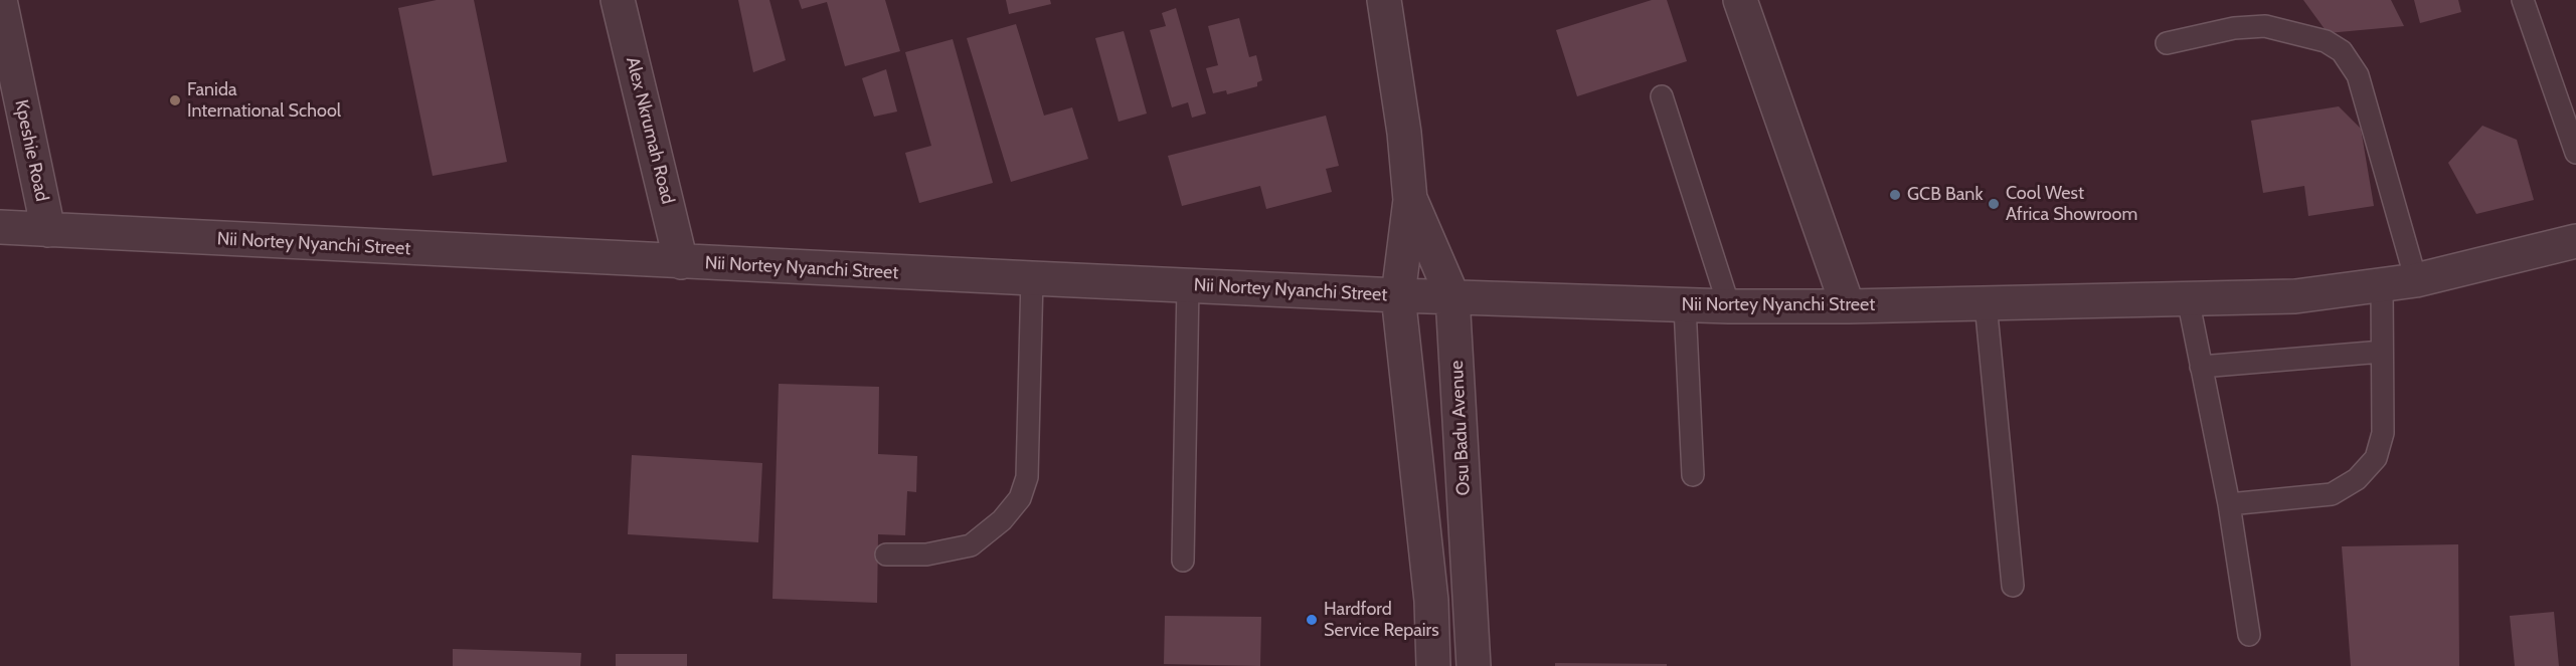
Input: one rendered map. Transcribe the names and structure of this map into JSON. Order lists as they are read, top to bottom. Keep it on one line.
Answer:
{"streets":{"street":["Alex Nkrumah Road","Kpeshie Road","Nii Nortey Nyanchi Street","Osu Badu Avenue"]},"crossings":[["Alex Nkrumah Road","Nii Nortey Nyanchi Street"],["Kpeshie Road","Nii Nortey Nyanchi Street"],["Nii Nortey Nyanchi Street","Osu Badu Avenue"]],"places":["Fanida International School","GCB Bank","Cool West Africa Showroom","Hardford Service Repairs"]}
